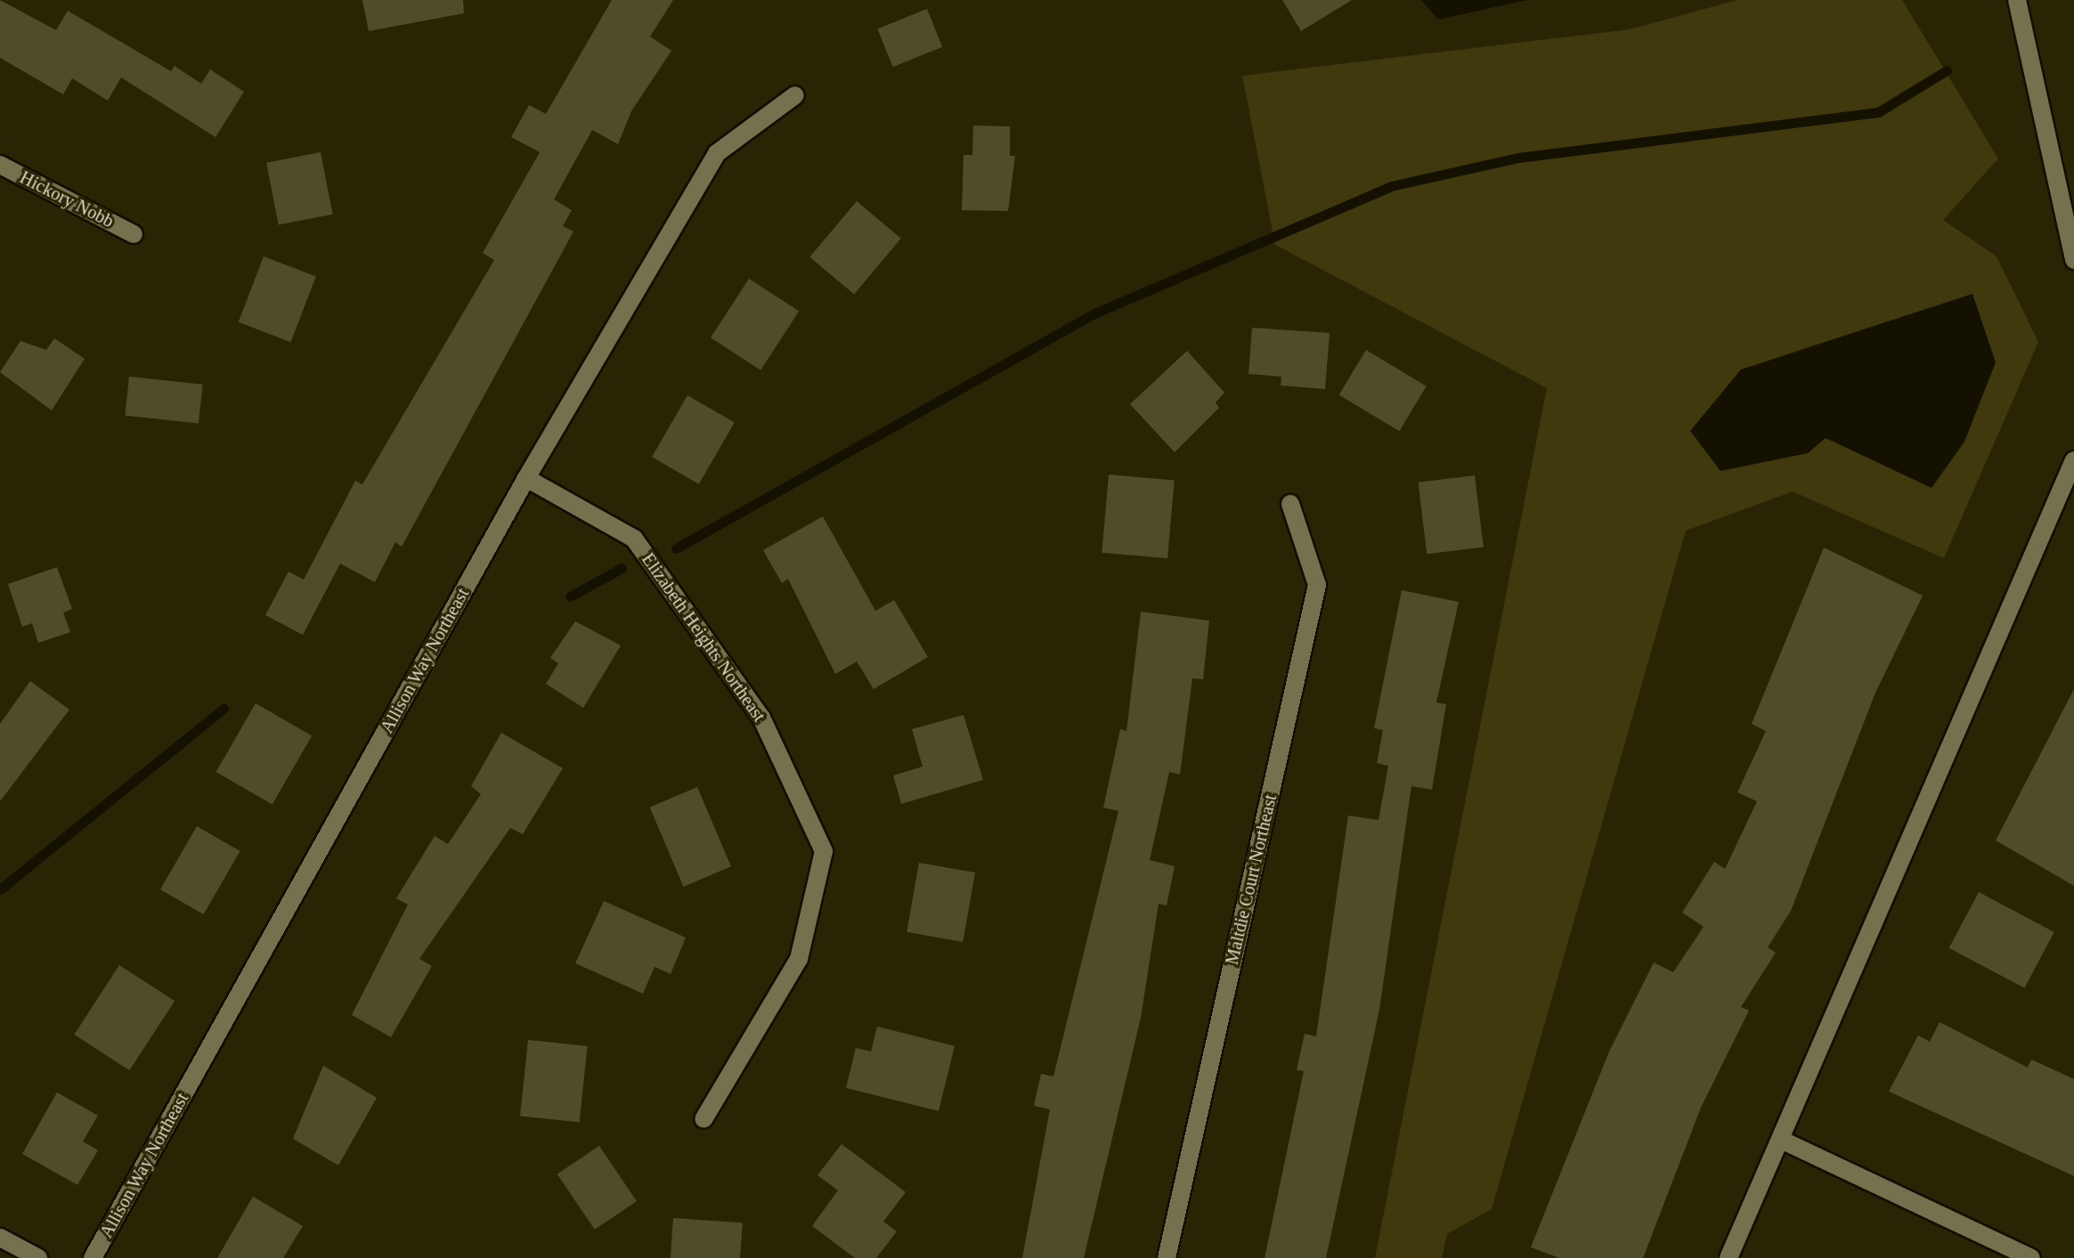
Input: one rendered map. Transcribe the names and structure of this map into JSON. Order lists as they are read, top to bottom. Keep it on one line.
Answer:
{"streets":{"street":["Hickory Nobb","Elizabeth Heights Northeast","Allison Way Northeast","Maltdie Court Northeast"]},"crossings":[["Elizabeth Heights Northeast","Allison Way Northeast"]]}
